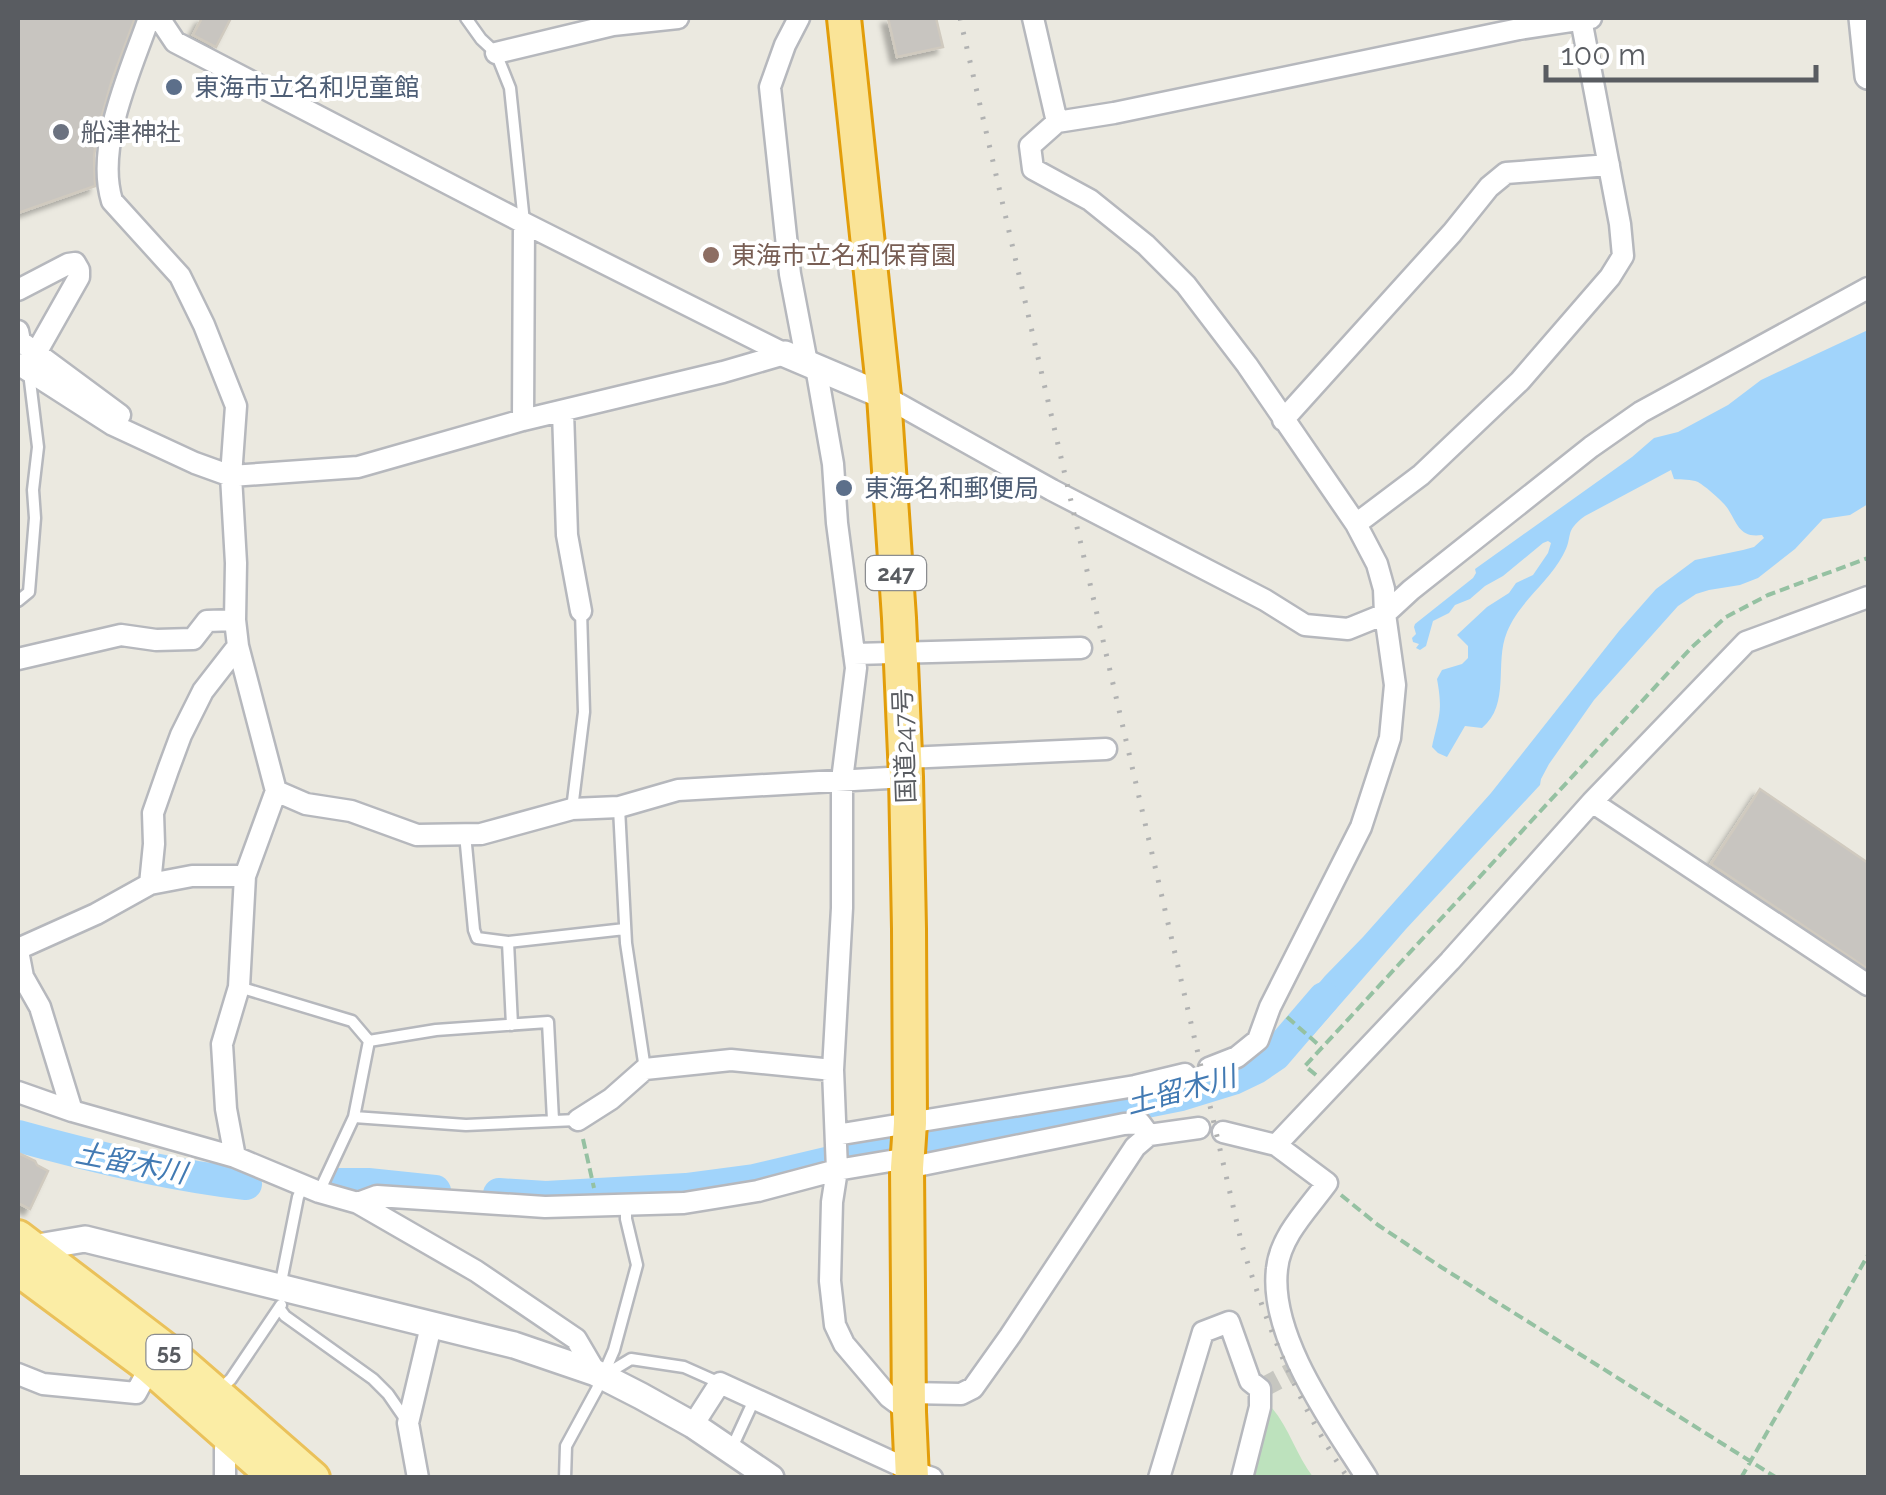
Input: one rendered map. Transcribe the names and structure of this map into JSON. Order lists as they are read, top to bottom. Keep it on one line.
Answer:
{"streets":{"highway":["247","国道247号"],"main road":["55"]},"water":["土留木川"],"places":["東海市立名和児童館","船津神社","東海市立名和保育園","東海名和郵便局"],"scale_bar":"100 m"}
